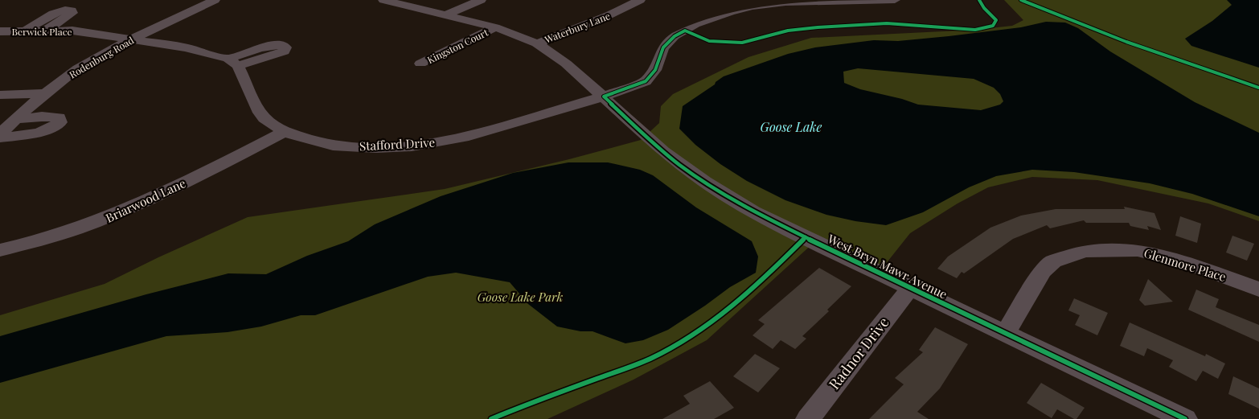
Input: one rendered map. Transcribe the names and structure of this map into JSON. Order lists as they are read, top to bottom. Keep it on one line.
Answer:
{"streets":{"street":["Waterbury Lane","Berwick Place","Kingston Court","Rodenburg Road","Stafford Drive","Briarwood Lane","Glenmore Place","West Bryn Mawr Avenue","Radnor Drive"]},"crossings":[["Waterbury Lane","West Bryn Mawr Avenue"],["Berwick Place","Rodenburg Road"],["Berwick Place","Stafford Drive"],["Kingston Court","West Bryn Mawr Avenue"],["Rodenburg Road","Stafford Drive"],["Stafford Drive","Briarwood Lane"],["Stafford Drive","West Bryn Mawr Avenue"],["Glenmore Place","West Bryn Mawr Avenue"],["West Bryn Mawr Avenue","Radnor Drive"]],"water":["Goose Lake"],"parks":["Goose Lake Park"]}
